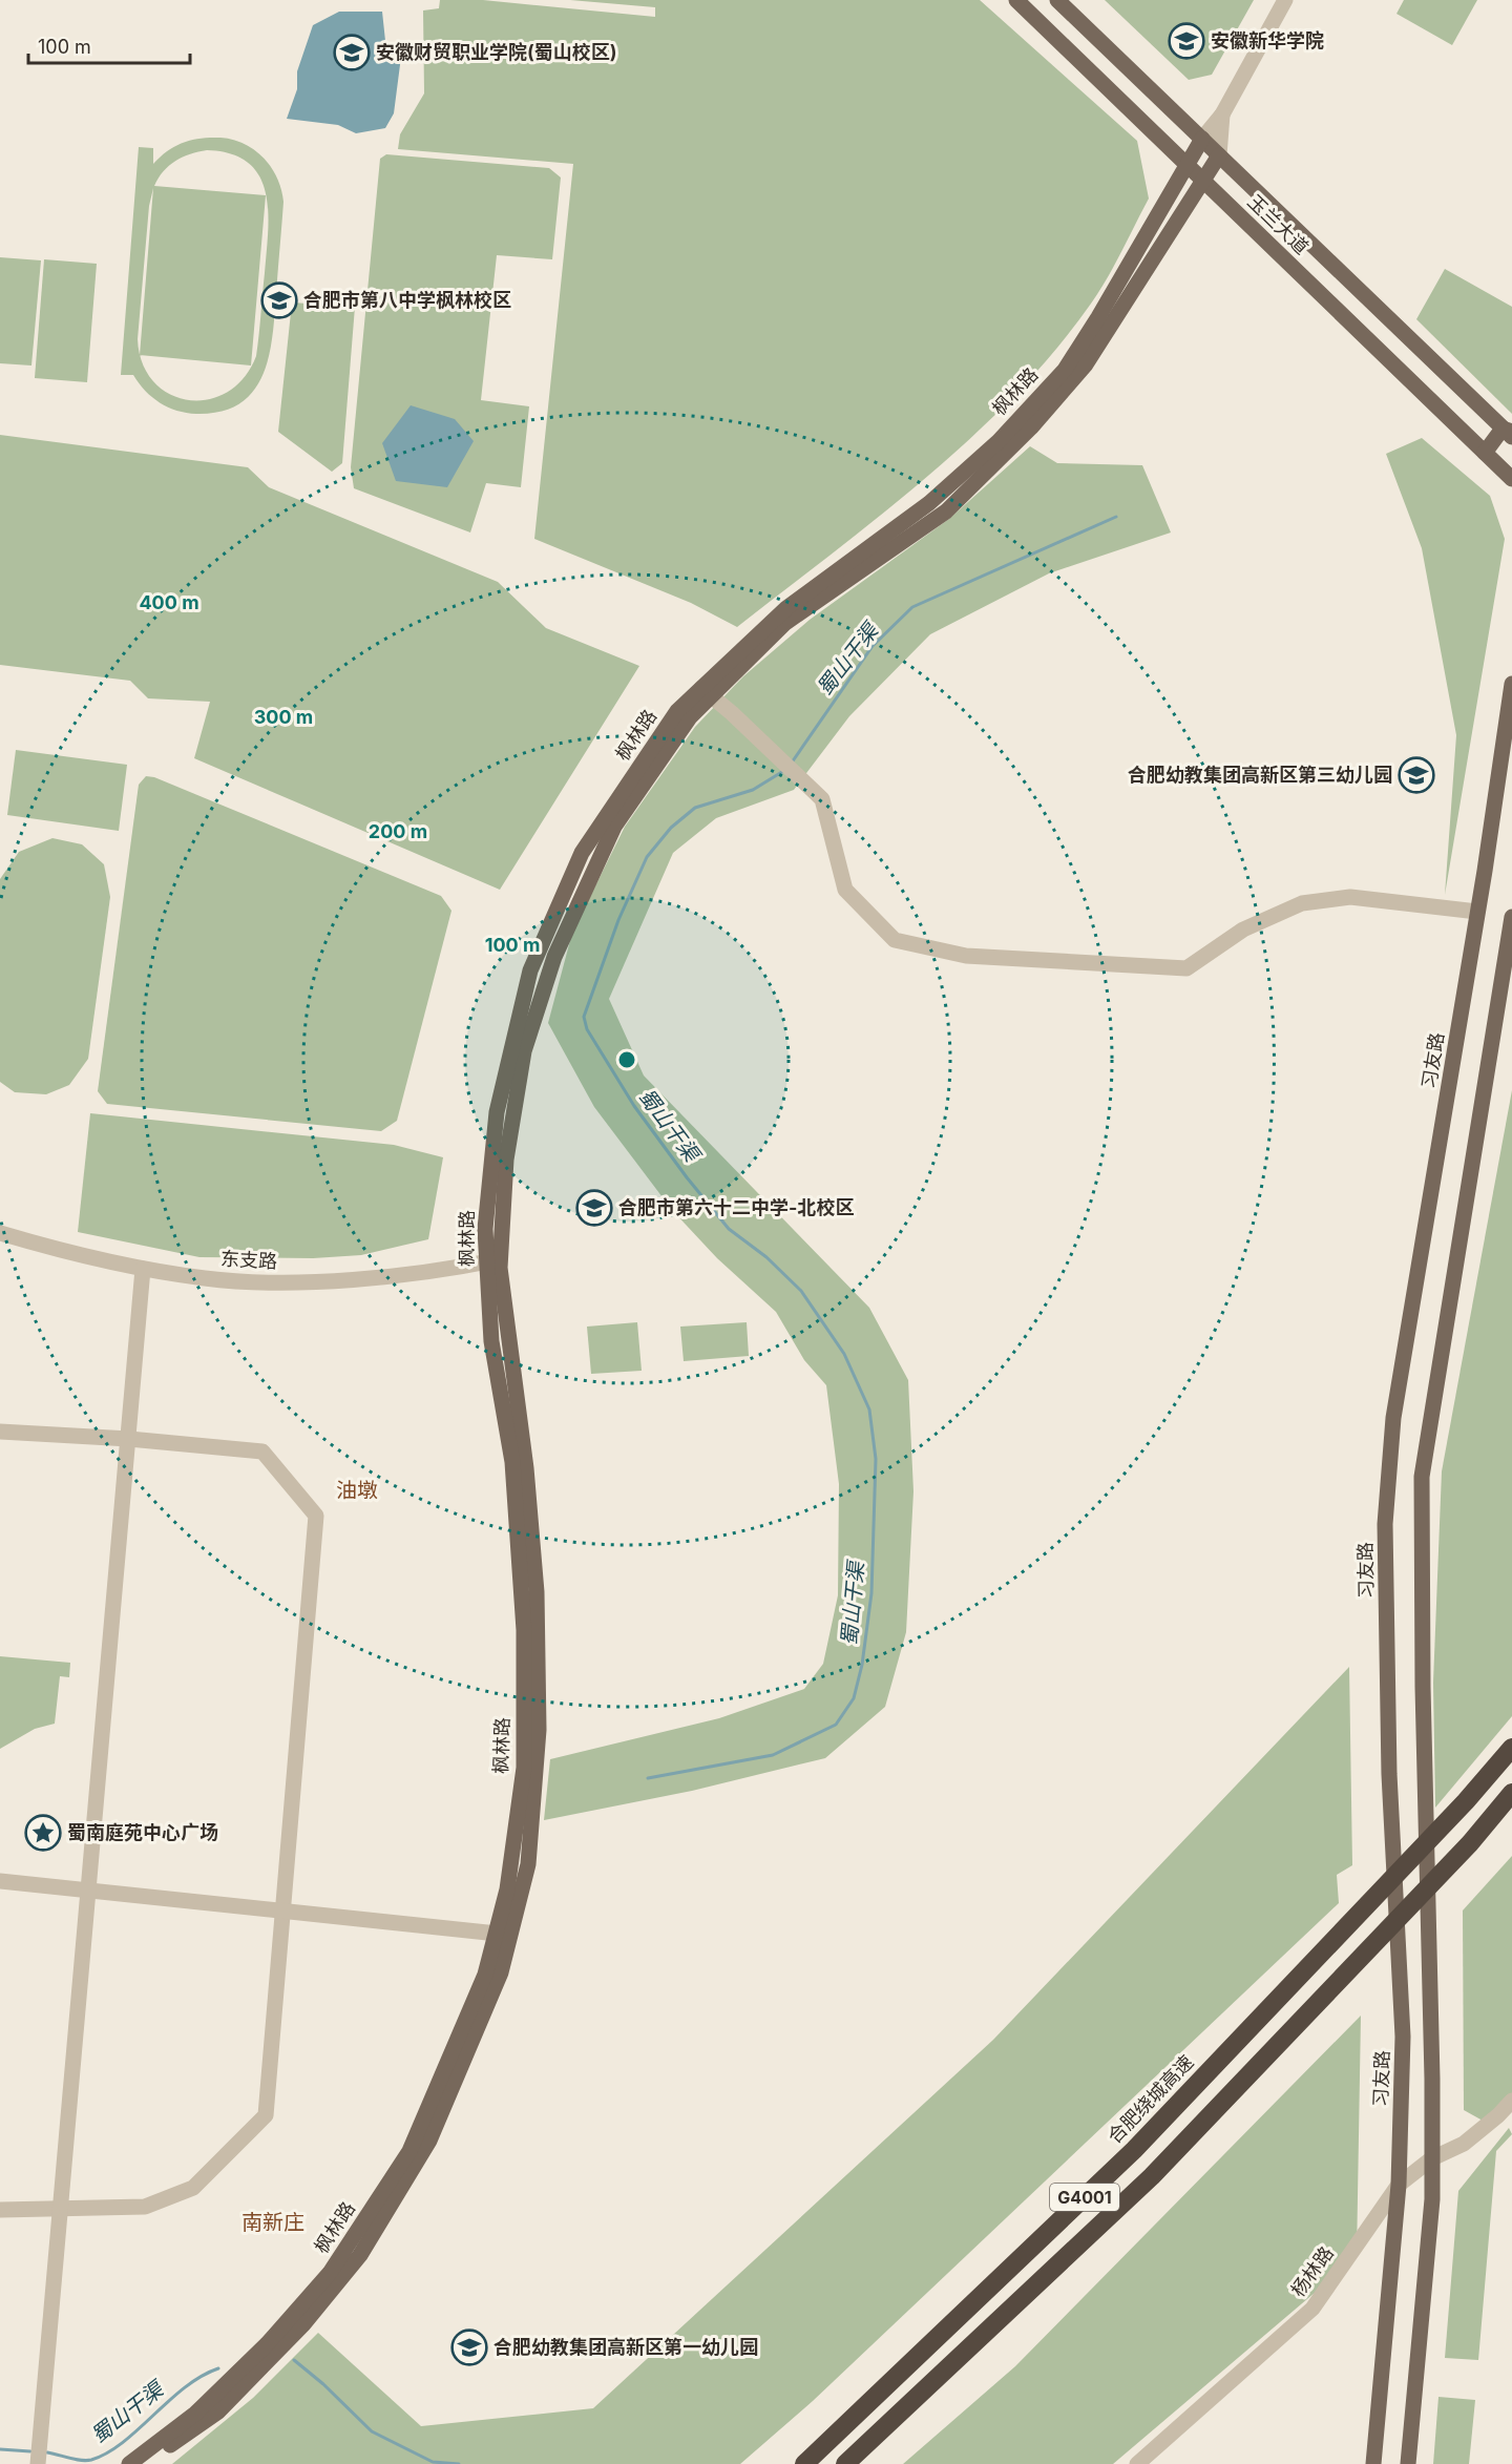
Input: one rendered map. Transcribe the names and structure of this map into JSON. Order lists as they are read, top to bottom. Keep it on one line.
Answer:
{"streets":{"highway":["合肥绕城高速","G4001"],"main road":["玉兰大道","枫林路","习友路"],"street":["东支路","杨林路"]},"crossings":[["玉兰大道","枫林路"],["枫林路","东支路"],["习友路","杨林路"]],"districts":["油墩","南新庄"],"water":["蜀山干渠"],"places":{"school or university":["安徽新华学院","安徽财贸职业学院(蜀山校区)","合肥市第八中学枫林校区","合肥幼教集团高新区第三幼儿园","合肥市第六十二中学-北校区","合肥幼教集团高新区第一幼儿园"],"place":["蜀南庭苑中心广场"]},"scale_bar":"100 m","rings":["400 m","300 m","200 m","100 m"]}
